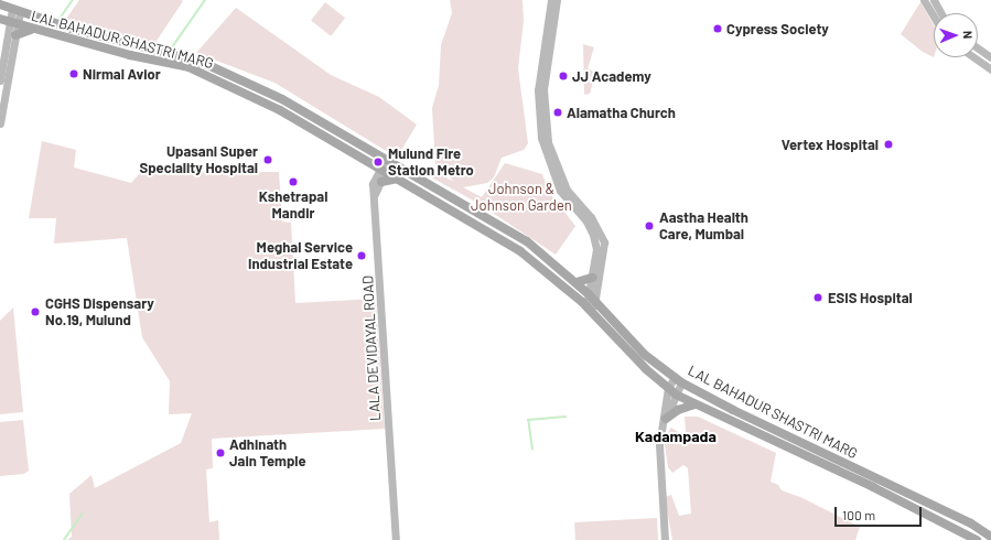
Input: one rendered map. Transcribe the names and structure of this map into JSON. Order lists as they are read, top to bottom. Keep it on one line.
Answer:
{"streets":{"main road":["LAL BAHADUR SHASTRI MARG"],"street":["LALA DEVIDAYAL ROAD"]},"crossings":[["LAL BAHADUR SHASTRI MARG","LALA DEVIDAYAL ROAD"]],"districts":["Kadampada"],"parks":["Johnson & Johnson Garden"],"places":["Cypress Society","Nirmal Avior","JJ Academy","Alamatha Church","Vertex Hospital","Upasani Super Speciality Hospital","Mulund Fire Station Metro","Kshetrapal Mandir","Aastha Health Care, Mumbai","Meghal Service Industrial Estate","ESIS Hospital","CGHS Dispensary No.19, Mulund","Adhinath Jain Temple"],"scale_bar":"100 m","north":"right"}
